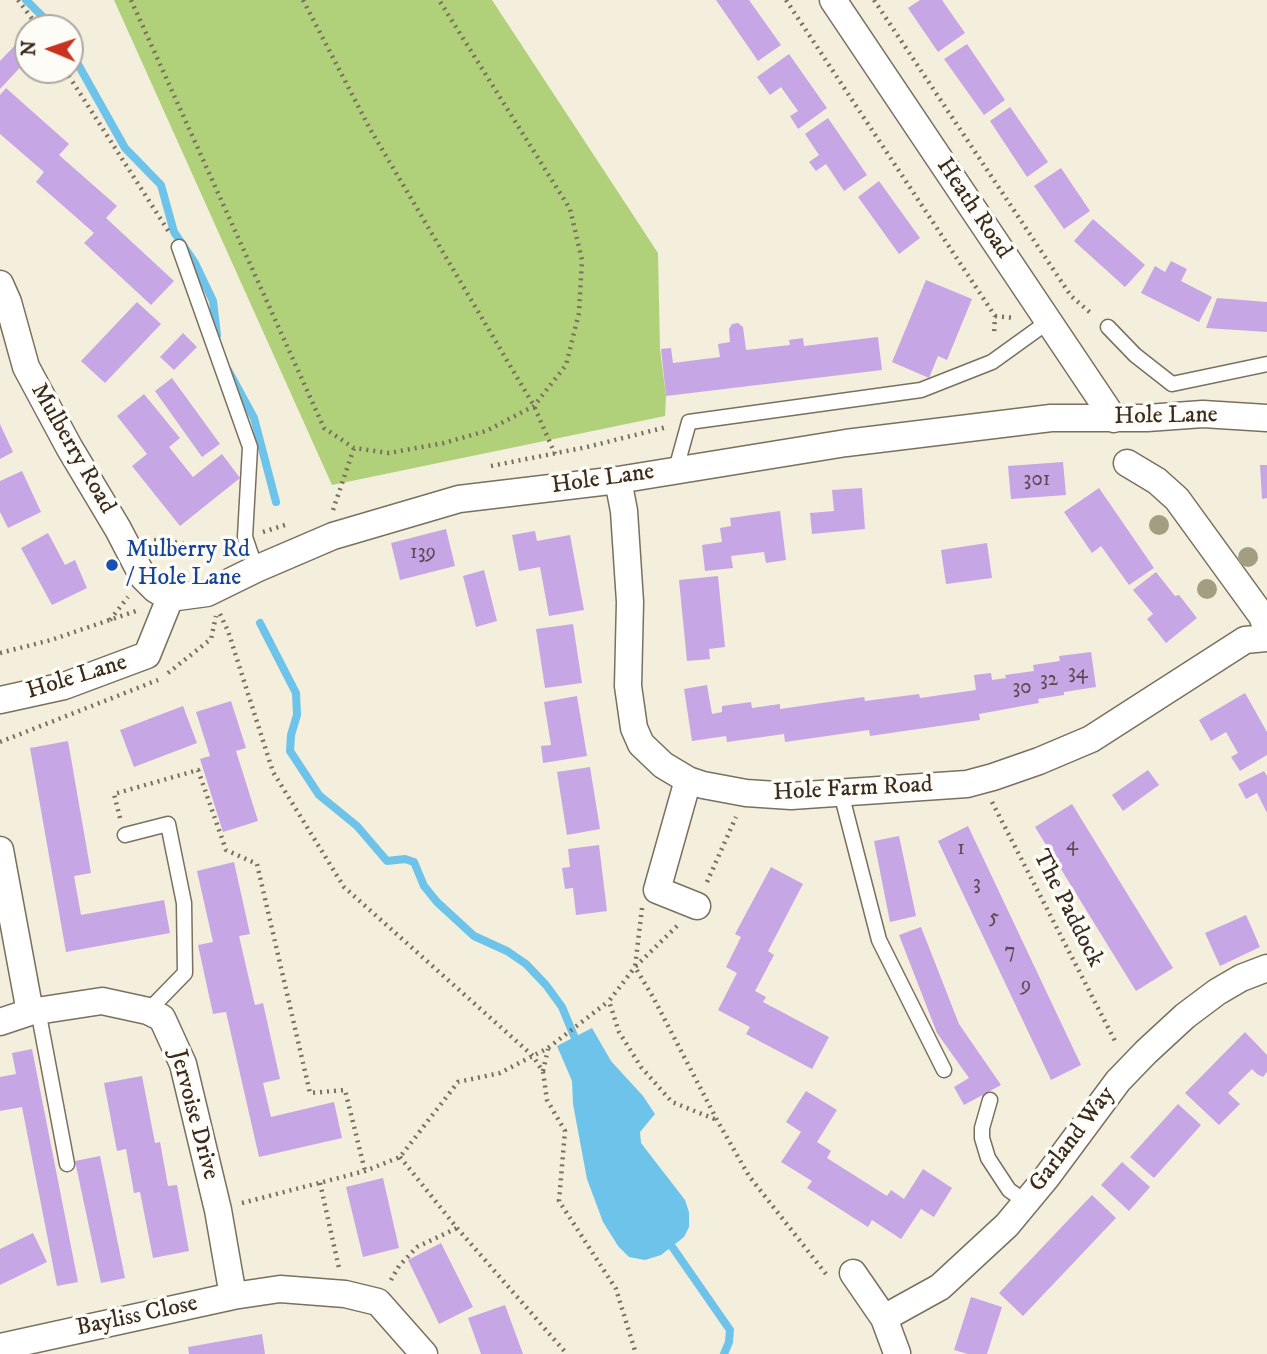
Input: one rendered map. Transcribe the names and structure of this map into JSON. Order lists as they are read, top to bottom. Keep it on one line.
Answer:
{"streets":{"street":["Heath Road","Hole Lane","Mulberry Road","Hole Farm Road","Jervoise Drive","Garland Way","Bayliss Close"],"path":["The Paddock"]},"crossings":[["Heath Road","Hole Lane"],["Hole Lane","Mulberry Road"],["Hole Lane","Hole Farm Road"],["Jervoise Drive","Bayliss Close"]],"places":["Mulberry Rd / Hole Lane"],"house_numbers":["301","139","34","32","30","4","1","3","5","7","9"],"north":"left"}
